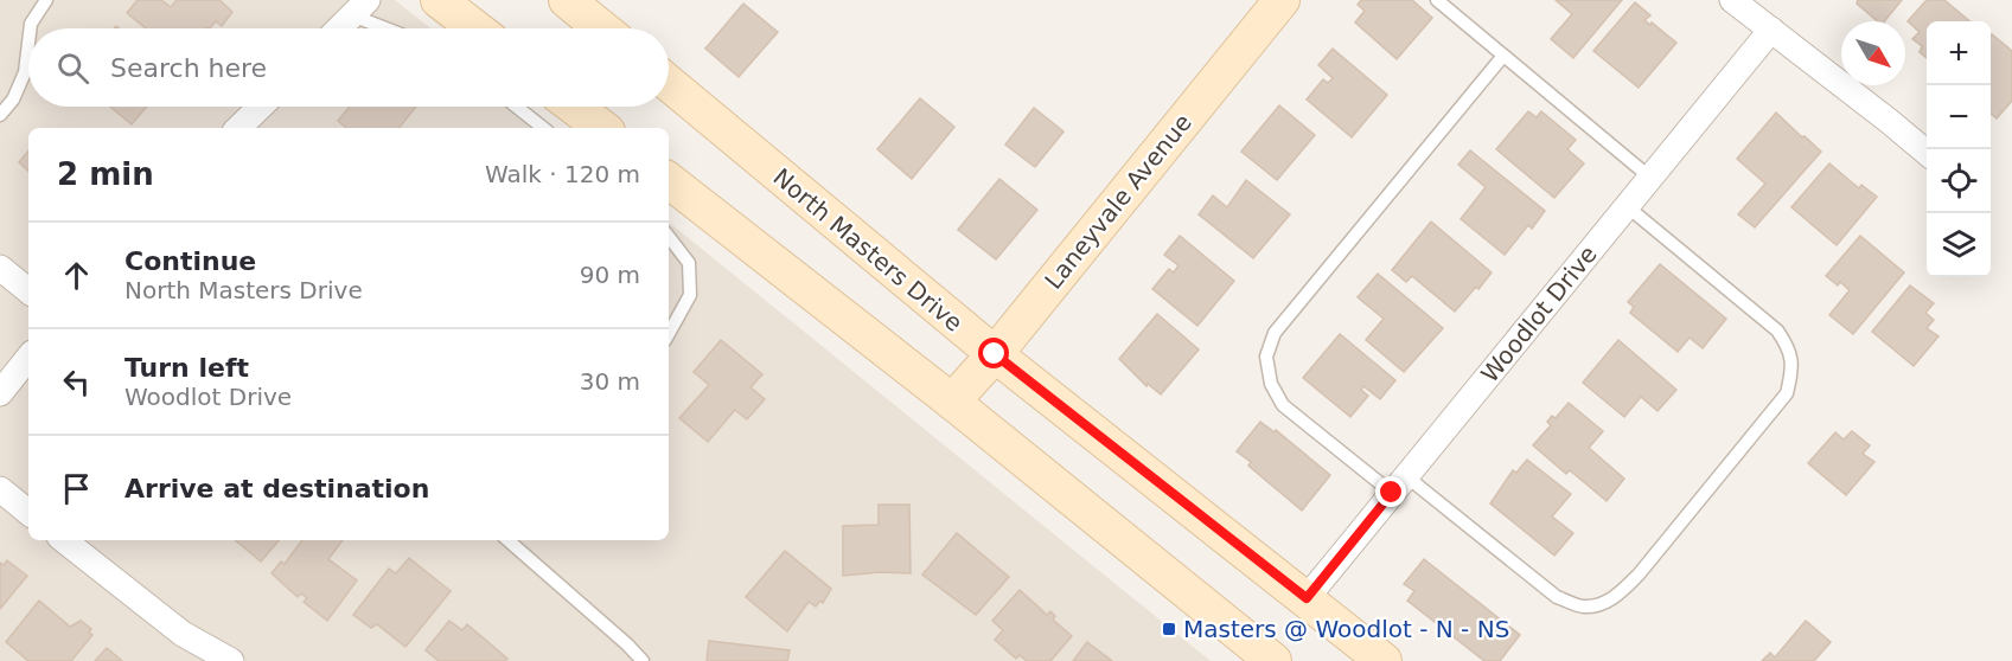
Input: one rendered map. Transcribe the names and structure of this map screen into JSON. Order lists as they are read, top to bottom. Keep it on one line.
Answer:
{"streets":{"main road":["Laneyvale Avenue","North Masters Drive"],"street":["Woodlot Drive"]},"crossings":[["Laneyvale Avenue","North Masters Drive"],["North Masters Drive","Woodlot Drive"]],"places":{"transit":["Masters @ Woodlot - N - NS"]},"north":"bottom right","page":{"map_buttons":["+","−"],"search":"Search here","heading":["2 min","Walk · 120 m"],"list":[["Continue","North Masters Drive","90 m"],["Turn left","Woodlot Drive","30 m"],"Arrive at destination"]}}
